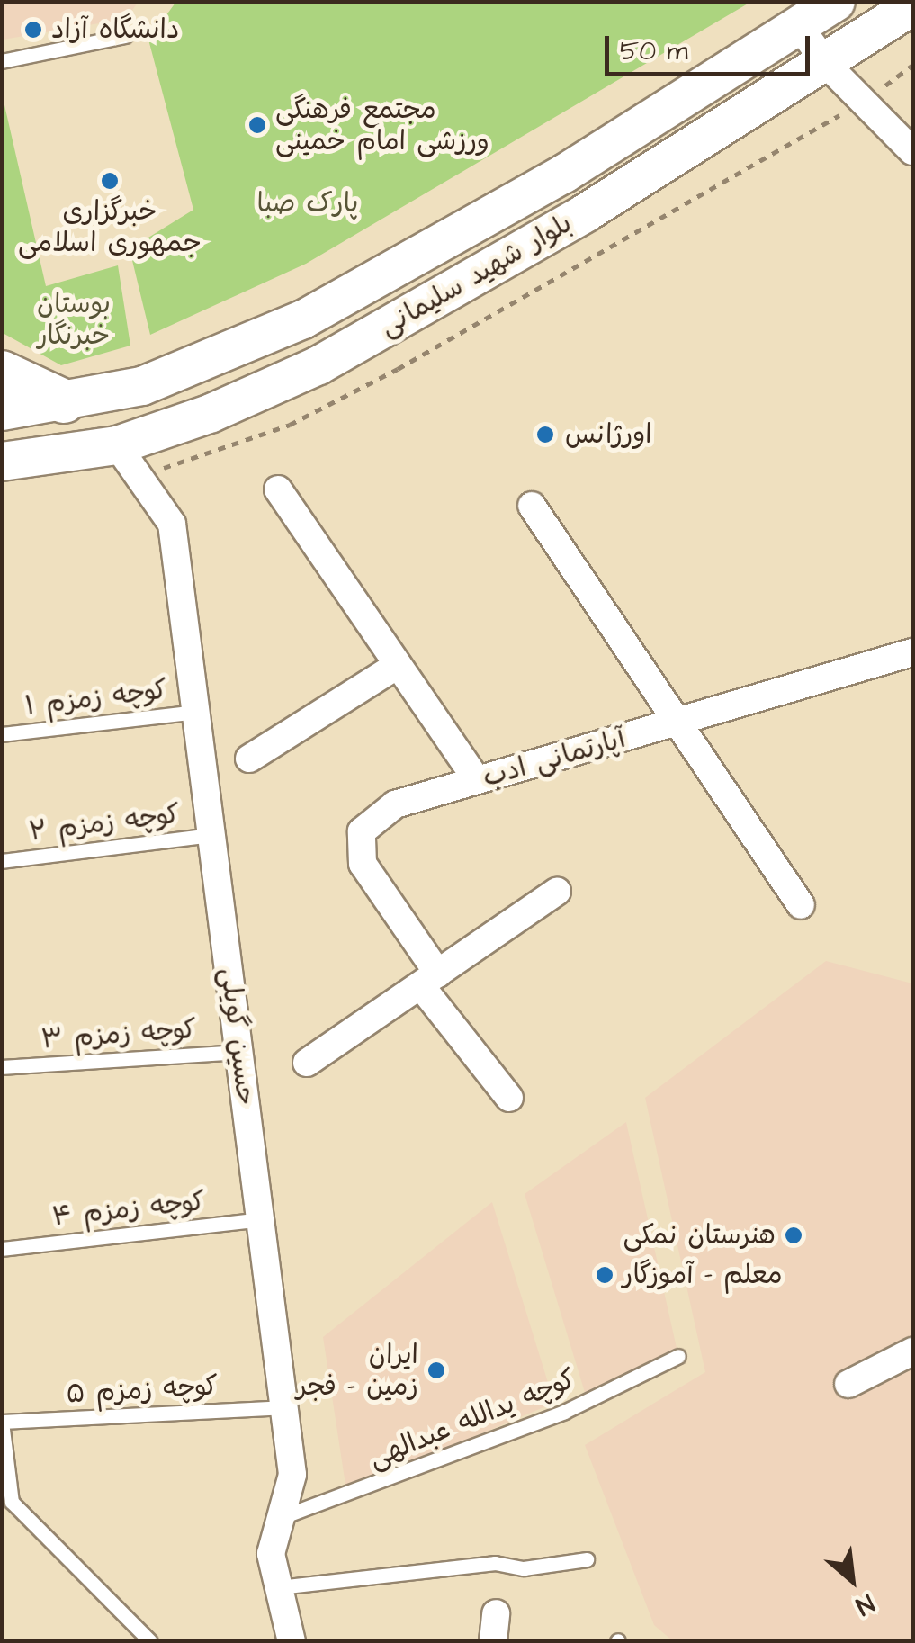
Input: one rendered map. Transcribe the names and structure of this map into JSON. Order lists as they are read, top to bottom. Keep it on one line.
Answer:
{"streets":{"main road":["بلوار شهید سلیمانی"],"street":["آپارتمانی ادب","حسین گویلی"],"lane":["کوچه زمزم ۱","کوچه زمزم ۲","کوچه زمزم ۳","کوچه زمزم ۴","کوچه زمزم ۵","کوچه یدالله عبدالهی"]},"crossings":[["بلوار شهید سلیمانی","حسین گویلی"],["کوچه زمزم ۱","حسین گویلی"],["کوچه زمزم ۲","حسین گویلی"],["کوچه زمزم ۳","حسین گویلی"],["حسین گویلی","کوچه زمزم ۴"],["حسین گویلی","کوچه زمزم ۵"],["حسین گویلی","کوچه یدالله عبدالهی"]],"parks":["پارک صبا","بوستان خبرنگار"],"places":["دانشگاه آزاد","مجتمع فرهنگی ورزشی امام خمینی","خبرگزاری جمهوری اسلامی","اورژانس","هنرستان نمکی","معلم - آموزگار","ایران زمین - فجر"],"scale_bar":"50 m","north":"bottom right"}
